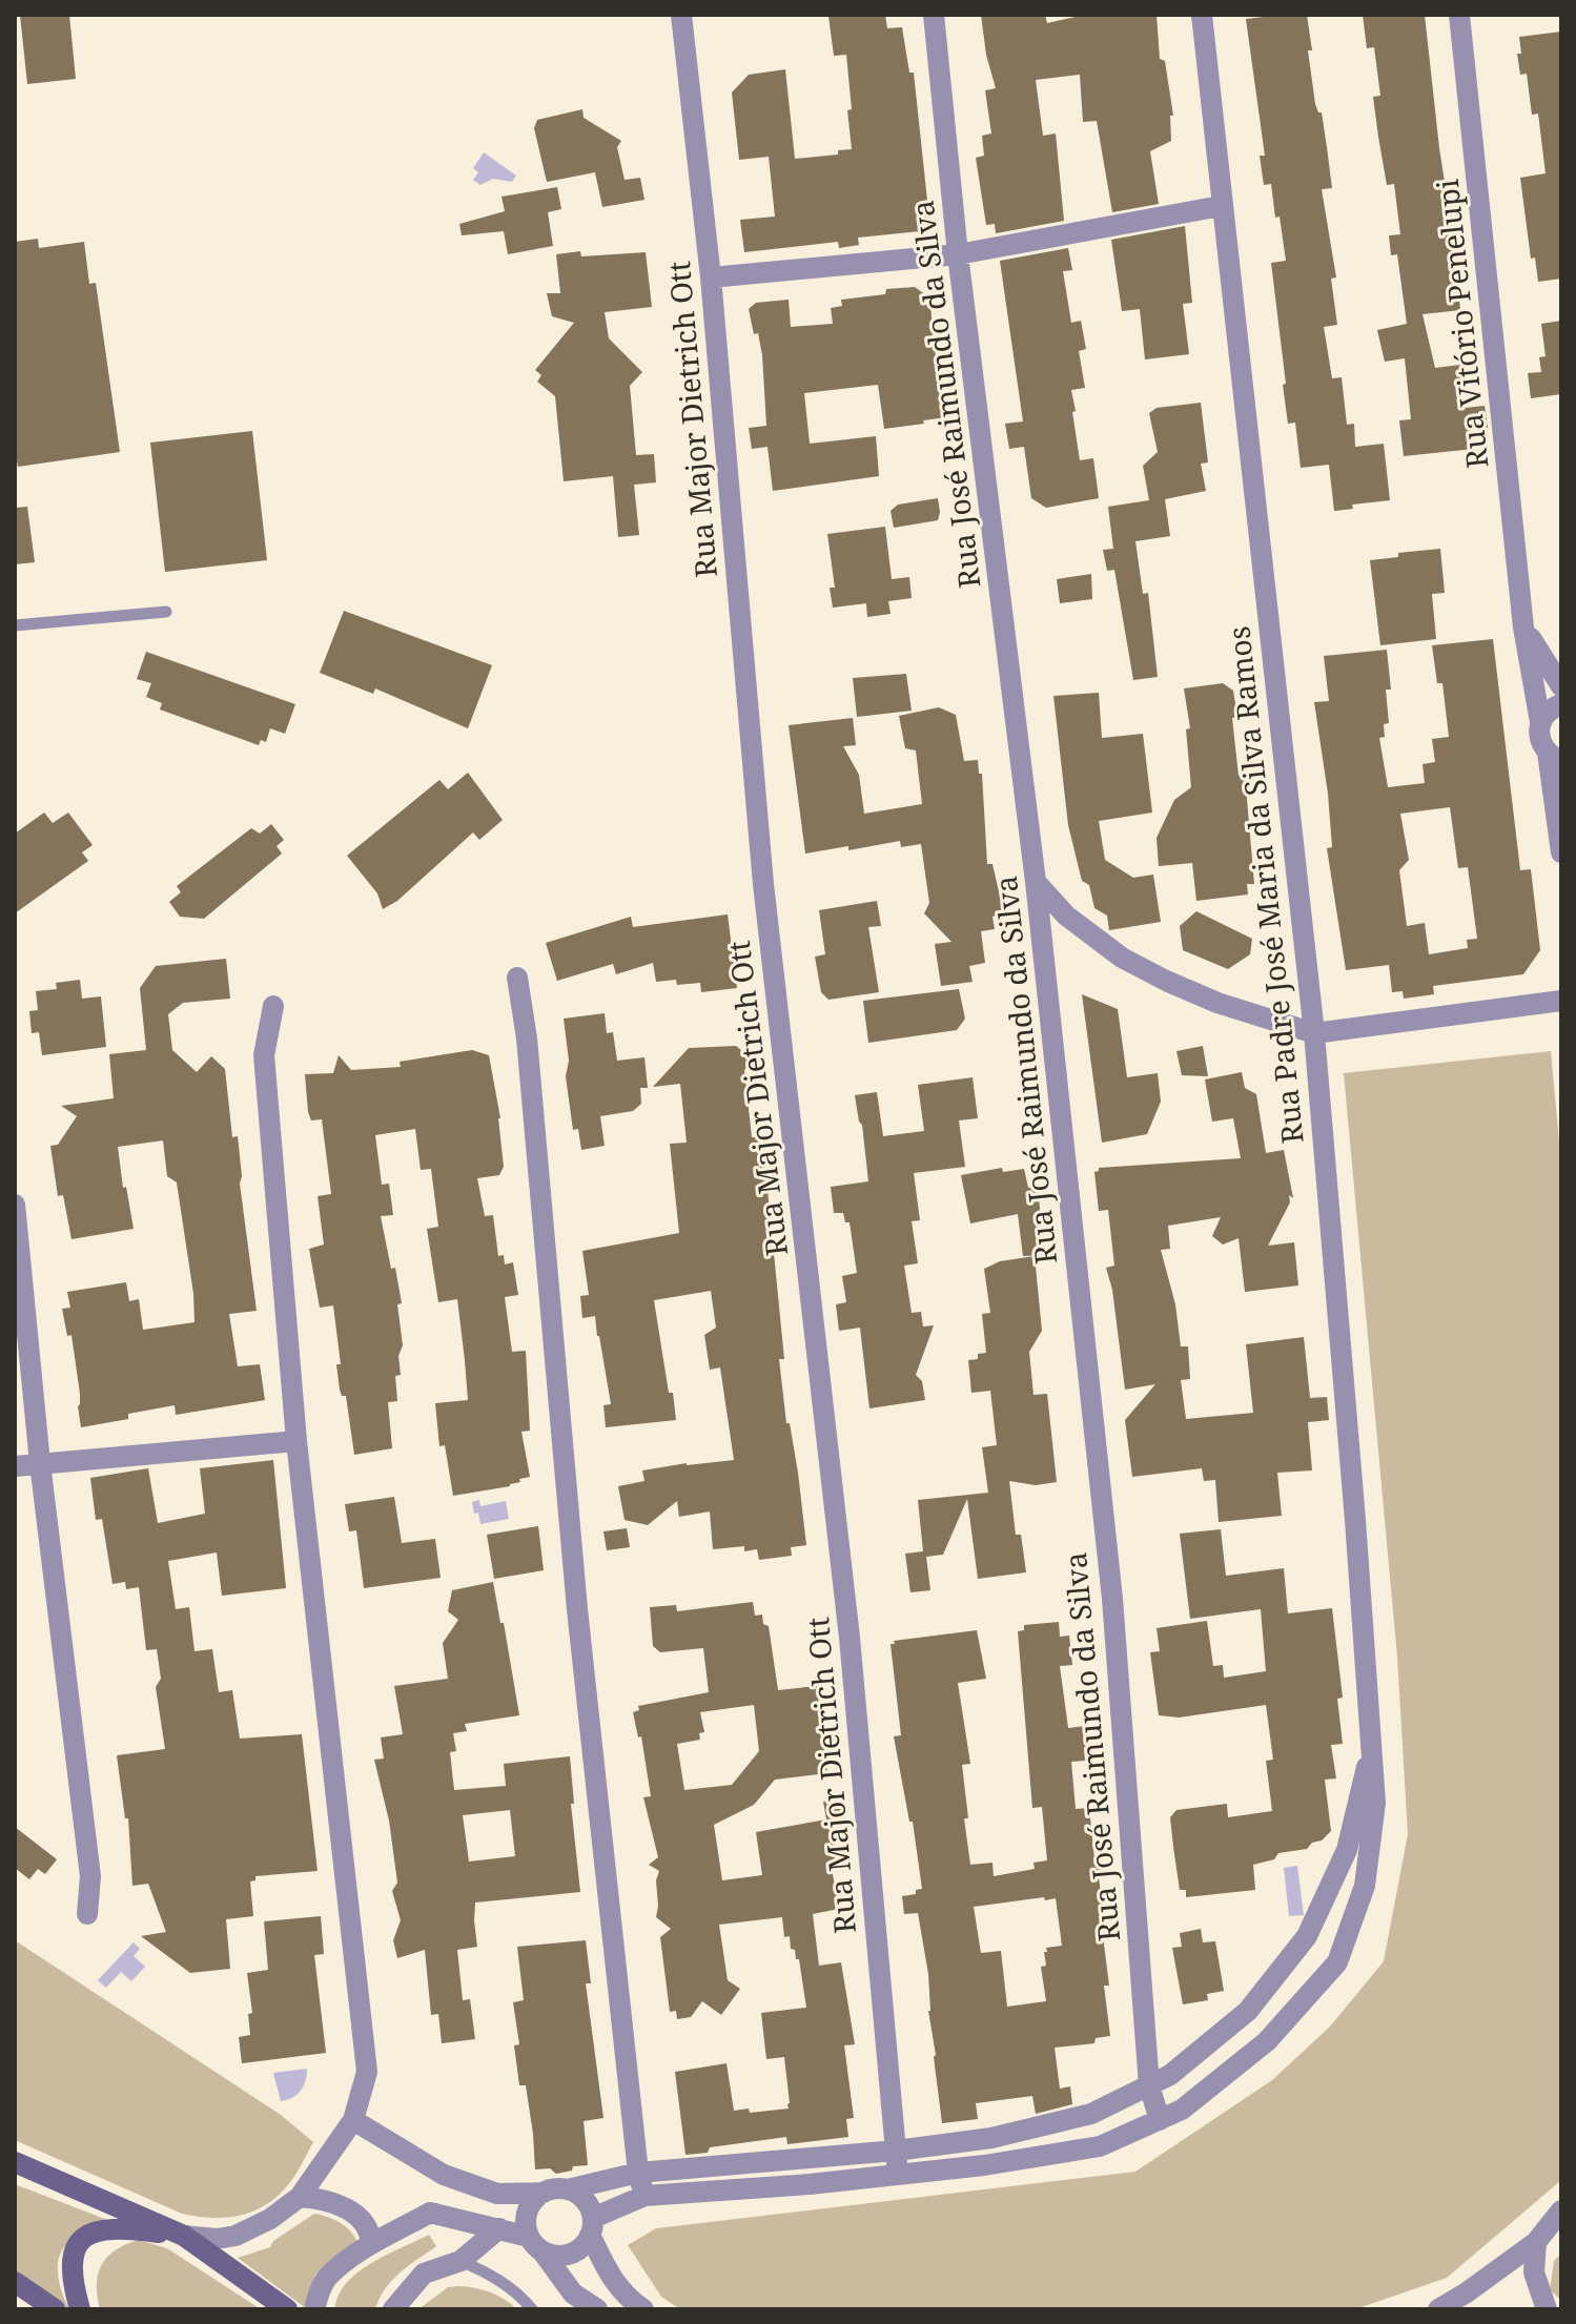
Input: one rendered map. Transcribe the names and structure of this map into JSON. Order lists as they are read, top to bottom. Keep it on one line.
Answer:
{"streets":{"street":["Rua Vitório Penelupi","Rua José Raimundo da Silva","Rua Major Dietrich Ott","Rua Padre José Maria da Silva Ramos"]},"crossings":[["Rua José Raimundo da Silva","Rua Padre José Maria da Silva Ramos"],["Rua Major Dietrich Ott","Rua Padre José Maria da Silva Ramos"]]}
